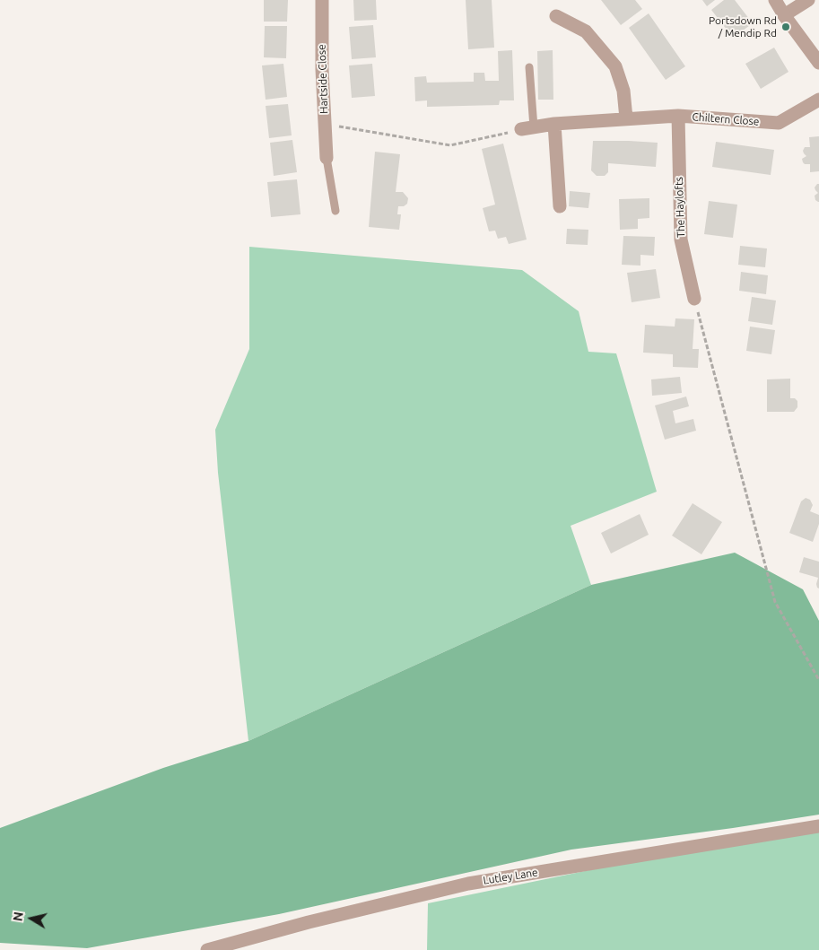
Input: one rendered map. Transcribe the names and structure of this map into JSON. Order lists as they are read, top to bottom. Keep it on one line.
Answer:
{"streets":{"street":["Hartside Close","Chiltern Close","The Haylofts","Lutley Lane"]},"crossings":[["Chiltern Close","The Haylofts"]],"places":["Portsdown Rd / Mendip Rd"],"north":"left"}
